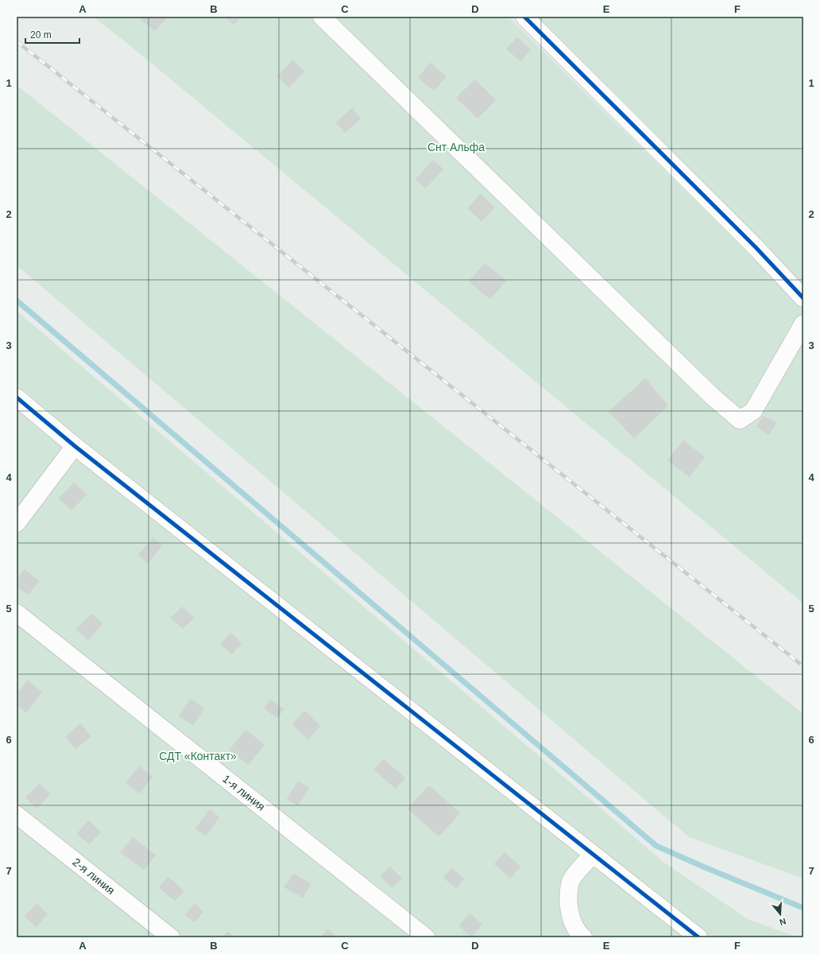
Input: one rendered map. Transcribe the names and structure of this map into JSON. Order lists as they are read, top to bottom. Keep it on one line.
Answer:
{"streets":{"street":["1-я линия","2-я линия"]},"parks":["Снт Альфа","СДТ «Контакт»"],"scale_bar":"20 m","north":"bottom","grid":{"columns":["A","B","C","D","E","F"],"rows":["1","2","3","4","5","6","7"]}}
